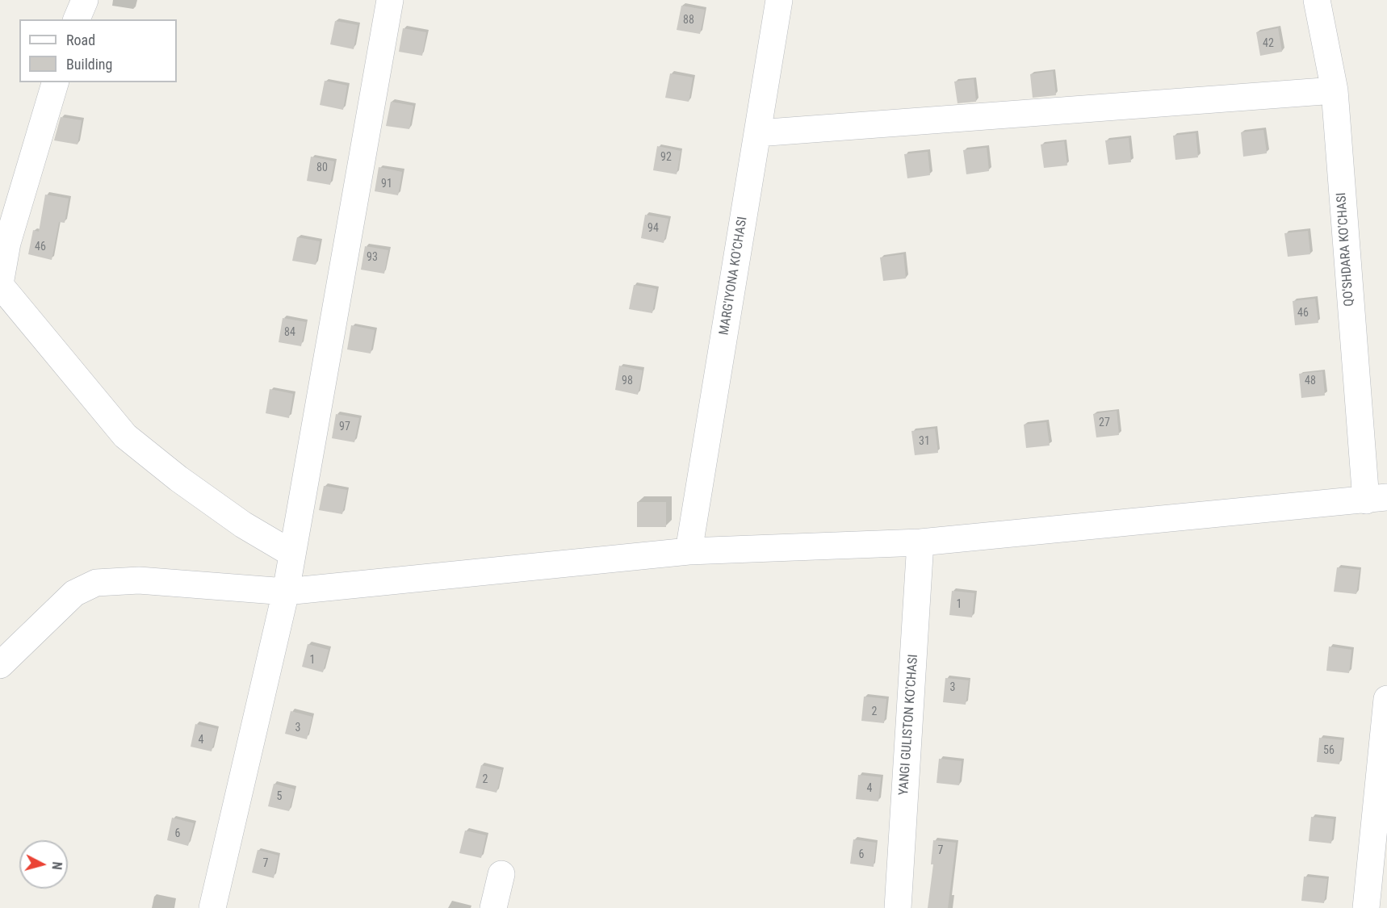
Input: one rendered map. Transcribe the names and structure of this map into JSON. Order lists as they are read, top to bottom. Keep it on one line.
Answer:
{"streets":{"street":["QO'SHDARA KO'CHASI","MARG'IYONA KO'CHASI","YANGI GULISTON KO'CHASI"]},"house_numbers":["88","42","92","80","91","94","46","93","46","84","98","48","27","97","31","1","1","3","2","3","4","56","2","4","5","6","7","6","7"],"legend":["Road","Building"],"north":"right"}
